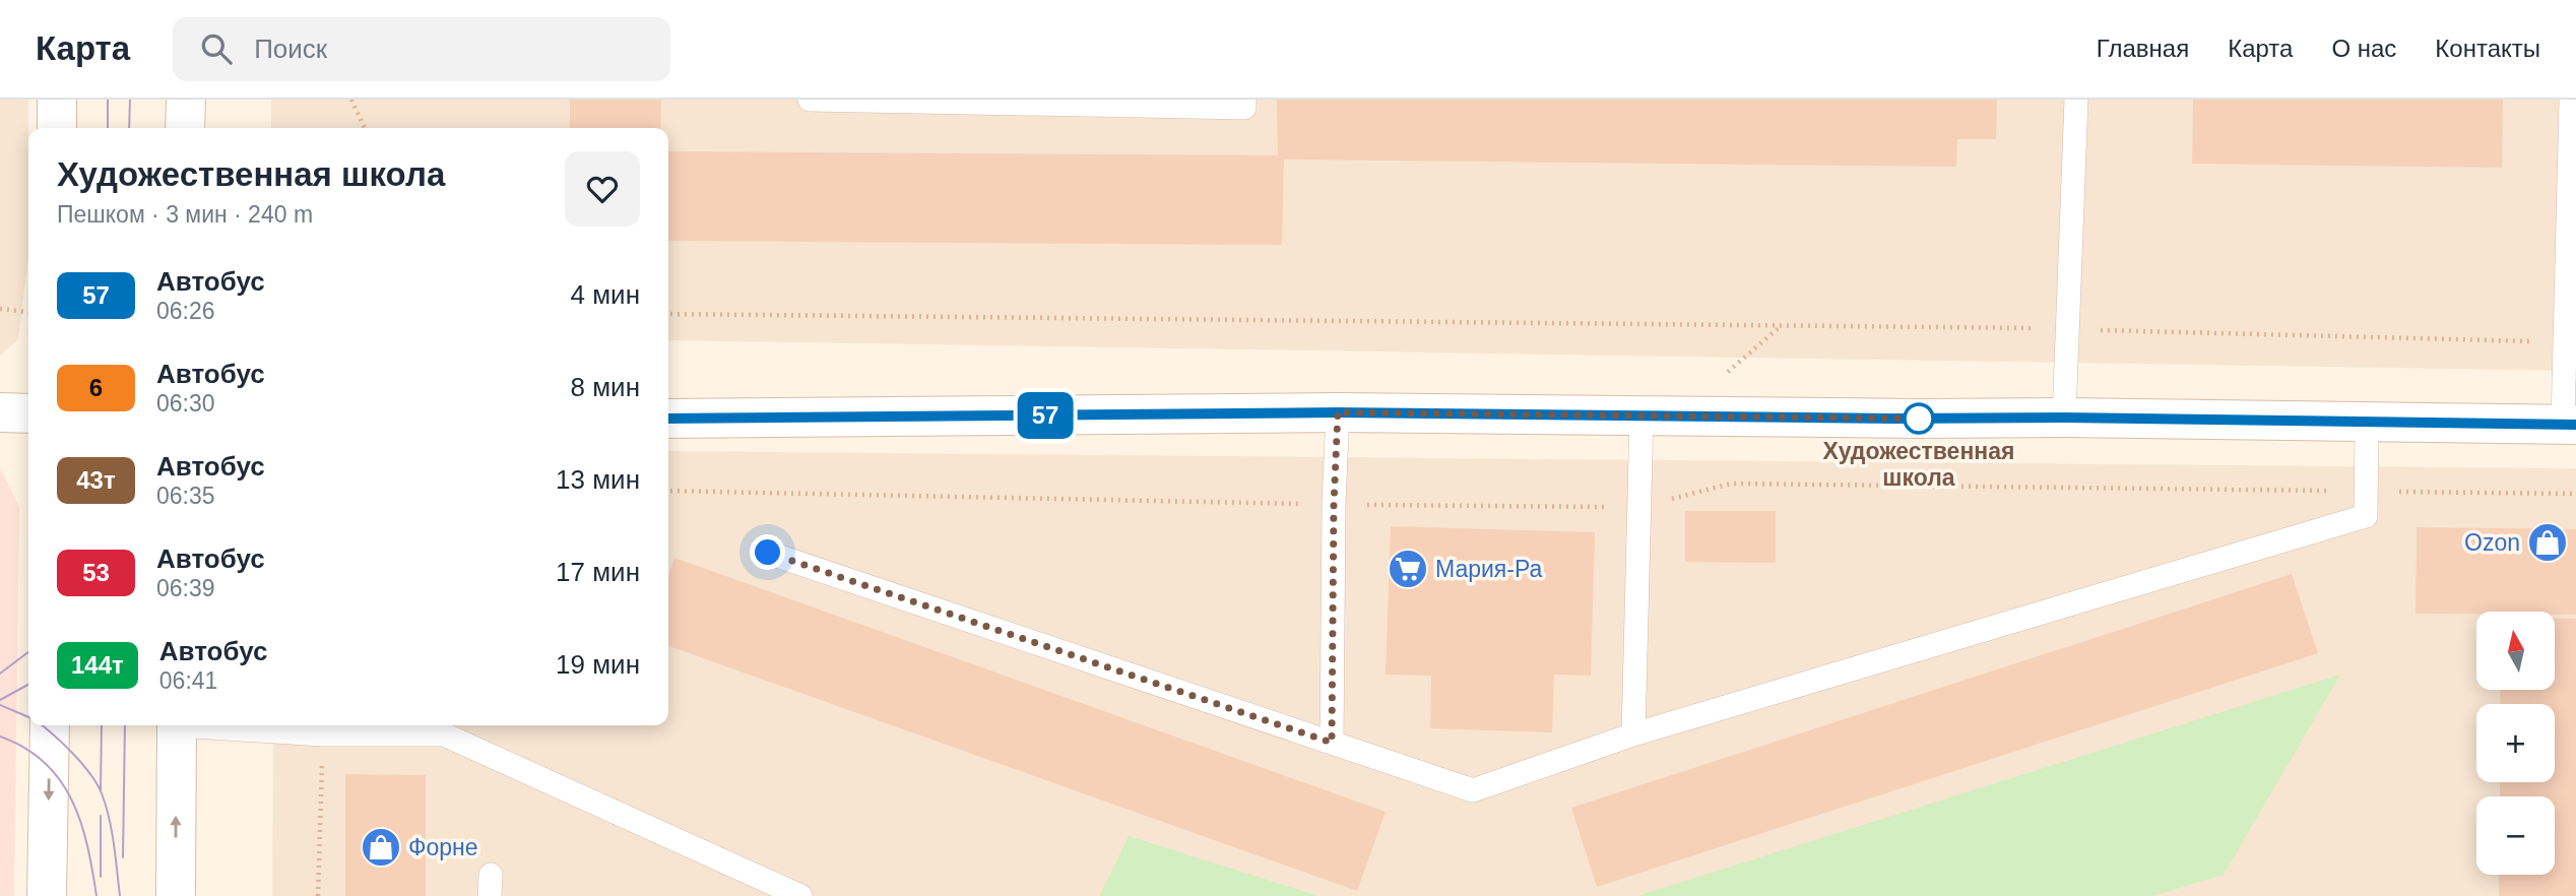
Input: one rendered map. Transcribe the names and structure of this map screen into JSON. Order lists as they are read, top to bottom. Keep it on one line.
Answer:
{"places":{"other":["Художественная школа"],"shop":["Ozon","Форне"],"supermarket":["Мария-Ра"]},"lines":["bus line 57"],"north":"top","page":{"header":"Карта","search":"Поиск","nav":["Главная","Карта","О нас","Контакты"],"on_map":"57","heading":["Художественная школа","Пешком · 3 мин · 240 m"],"list":[{"mark":"57","name":"Автобус","note":"06:26","value":"4 мин"},{"mark":"6","name":"Автобус","note":"06:30","value":"8 мин"},{"mark":"43т","name":"Автобус","note":"06:35","value":"13 мин"},{"mark":"53","name":"Автобус","note":"06:39","value":"17 мин"},{"mark":"144т","name":"Автобус","note":"06:41","value":"19 мин"}],"map_buttons":["+","−"]}}
